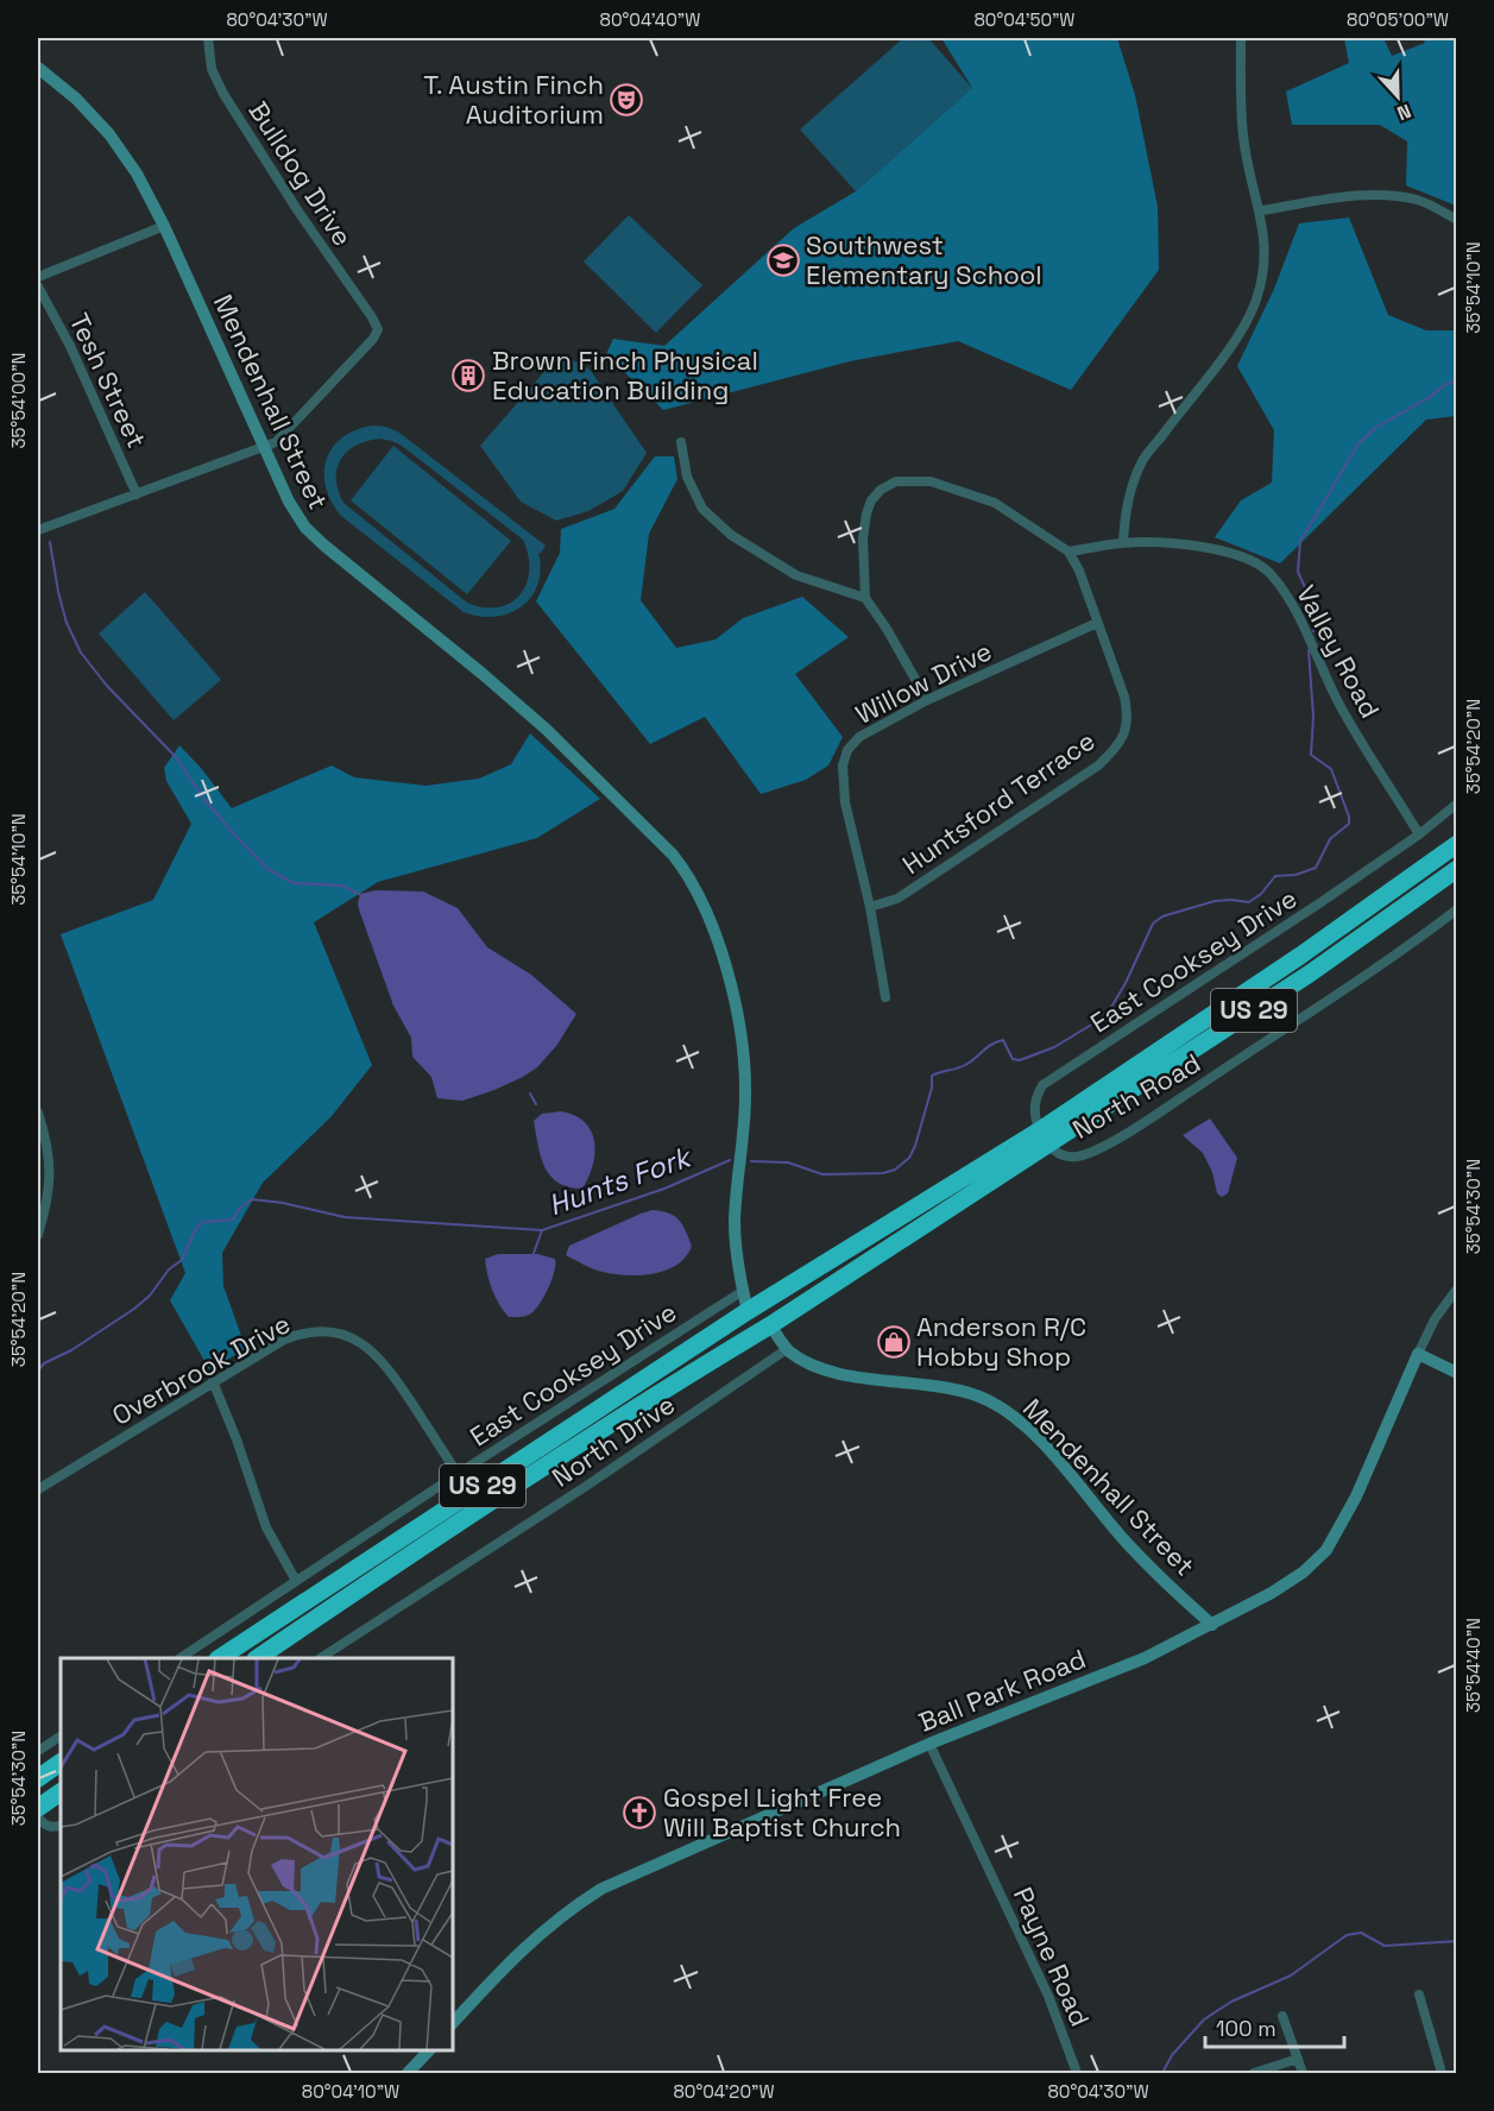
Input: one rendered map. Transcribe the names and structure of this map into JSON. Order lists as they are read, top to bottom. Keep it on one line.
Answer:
{"streets":{"highway":["US 29"],"street":["Bulldog Drive","Tesh Street","Mendenhall Street","Valley Road","Willow Drive","Huntsford Terrace","East Cooksey Drive","North Road","Overbrook Drive","North Drive","Ball Park Road","Payne Road"]},"crossings":[["Bulldog Drive","Mendenhall Street"],["Mendenhall Street","East Cooksey Drive"],["Mendenhall Street","US 29"],["Mendenhall Street","North Drive"],["Mendenhall Street","Ball Park Road"],["Valley Road","Huntsford Terrace"],["Valley Road","East Cooksey Drive"],["Willow Drive","Huntsford Terrace"],["East Cooksey Drive","US 29"],["East Cooksey Drive","North Road"],["East Cooksey Drive","Overbrook Drive"],["US 29","North Road"],["Ball Park Road","Payne Road"]],"water":["Hunts Fork"],"places":{"theatre":["T. Austin Finch Auditorium"],"school or university":["Southwest Elementary School"],"building":["Brown Finch Physical Education Building"],"shop":["Anderson R/C Hobby Shop"],"church":["Gospel Light Free Will Baptist Church"]},"scale_bar":"100 m","north":"bottom","coordinates":["80°04'30\"W","80°04'40\"W","80°04'50\"W","80°05'00\"W","35°54'10\"N","35°54'00\"N","35°54'20\"N","35°54'30\"N","35°54'40\"N","80°04'10\"W","80°04'20\"W"]}
